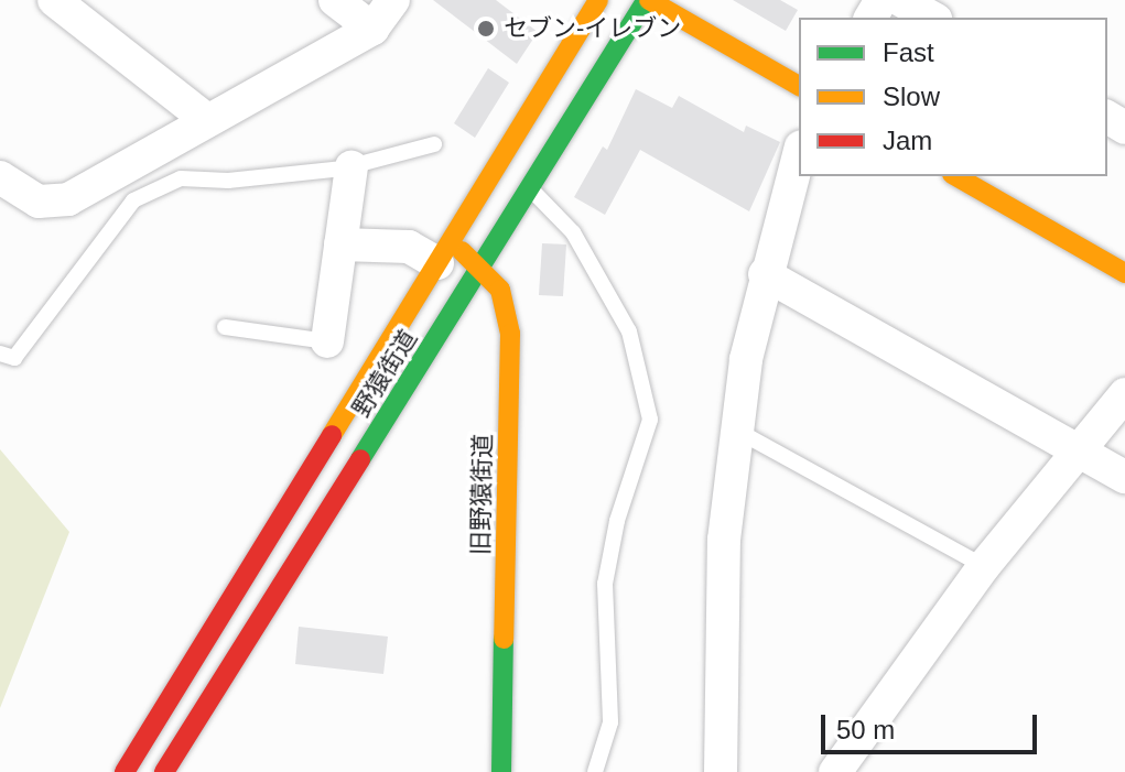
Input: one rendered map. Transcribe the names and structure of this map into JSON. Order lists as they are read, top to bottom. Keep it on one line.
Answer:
{"streets":{"main road":["野猿街道","旧野猿街道"]},"crossings":[["野猿街道","旧野猿街道"]],"places":["セブン-イレブン"],"legend":["Fast","Slow","Jam"],"scale_bar":"50 m"}
